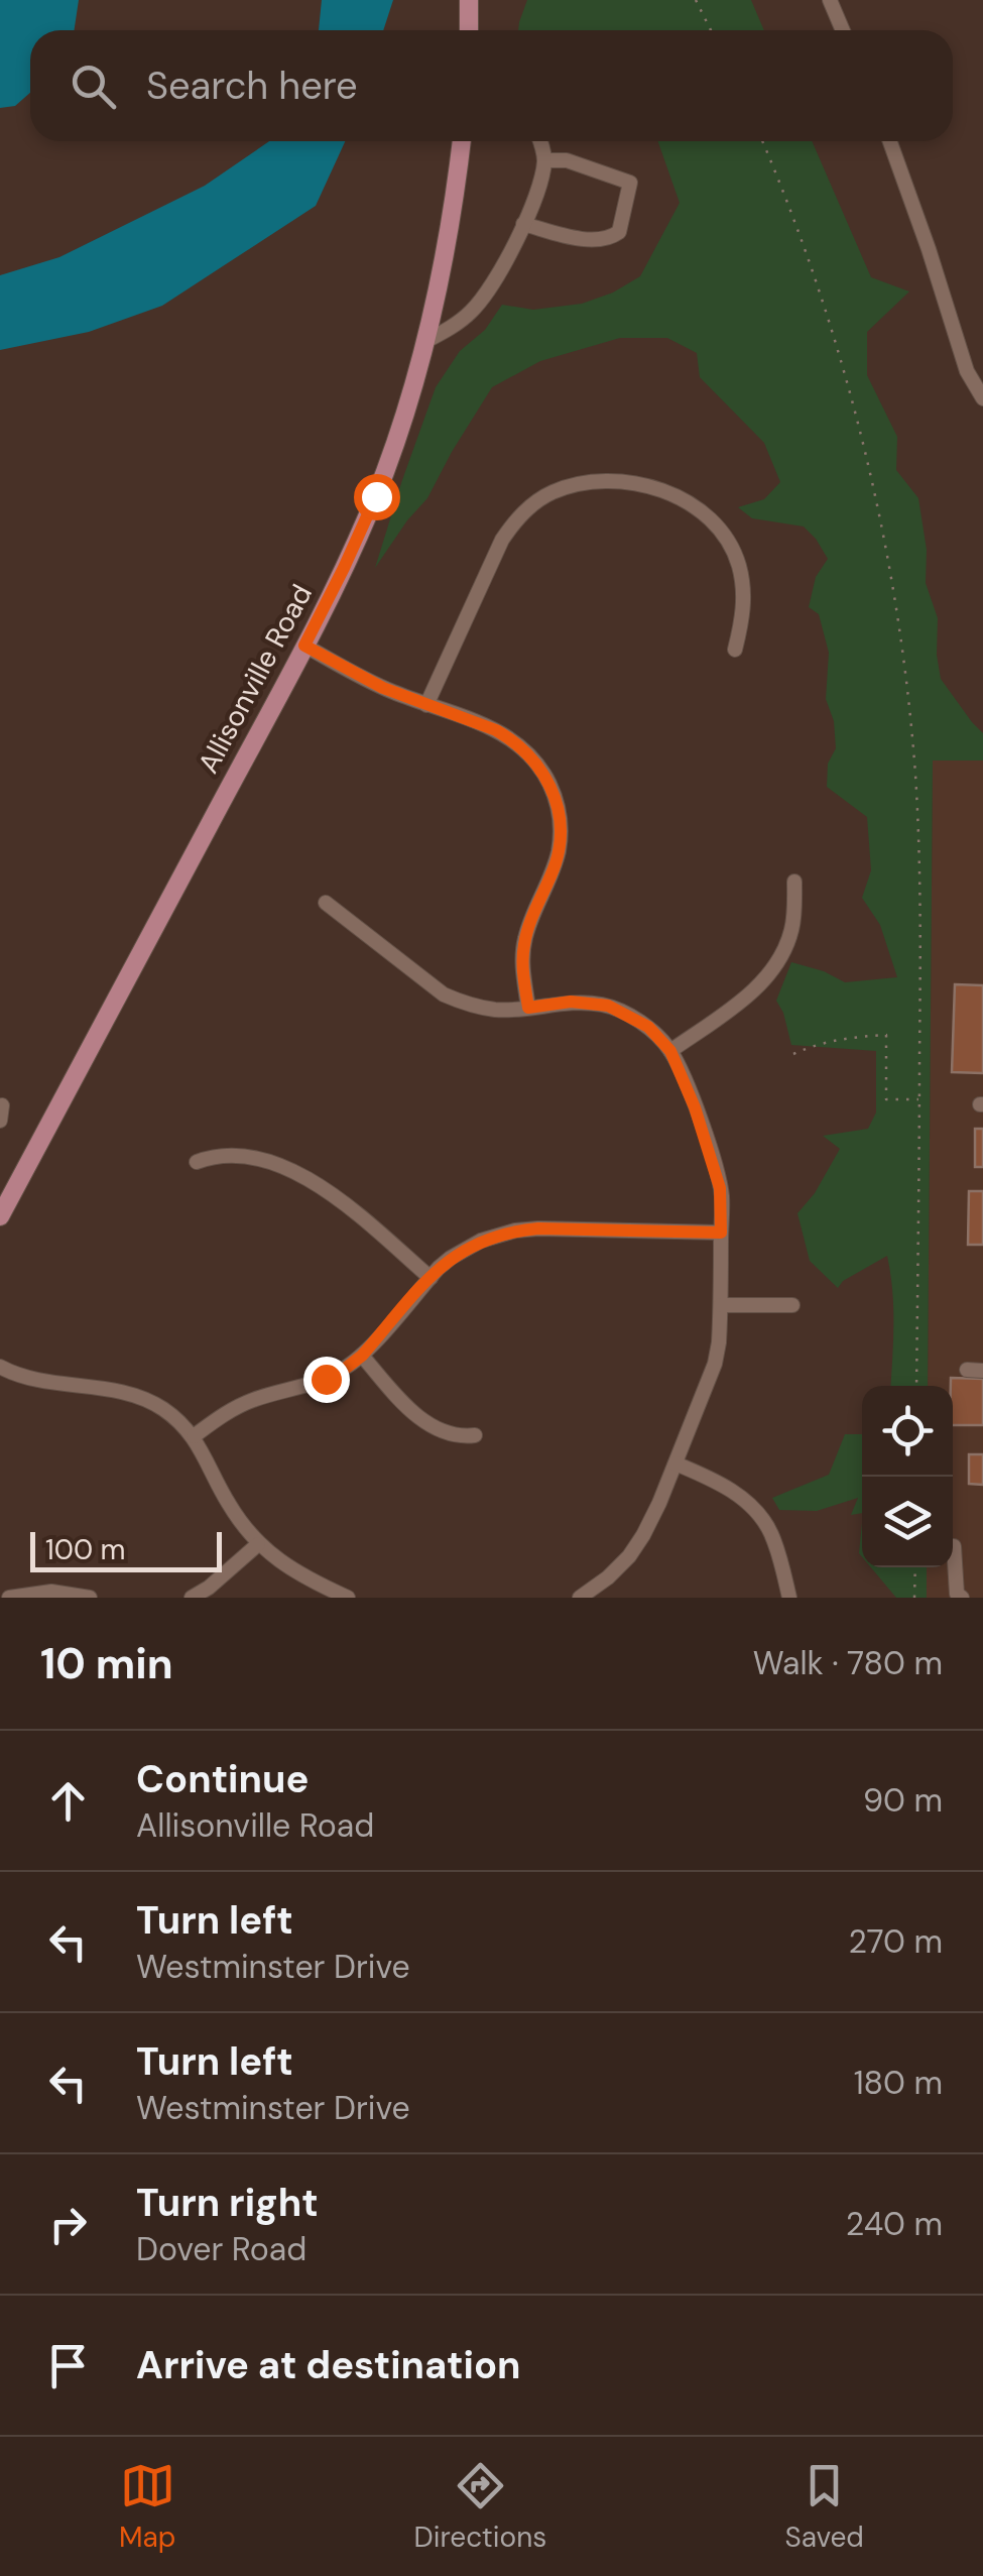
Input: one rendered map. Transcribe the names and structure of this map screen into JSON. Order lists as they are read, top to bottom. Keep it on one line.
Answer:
{"streets":{"main road":["Allisonville Road"]},"scale_bar":"100 m","page":{"search":"Search here","scale":"100 m","heading":["10 min","Walk · 780 m"],"list":[["Continue","Allisonville Road","90 m"],["Turn left","Westminster Drive","270 m"],["Turn left","Westminster Drive","180 m"],["Turn right","Dover Road","240 m"],"Arrive at destination"],"nav":["Map","Directions","Saved"]}}
